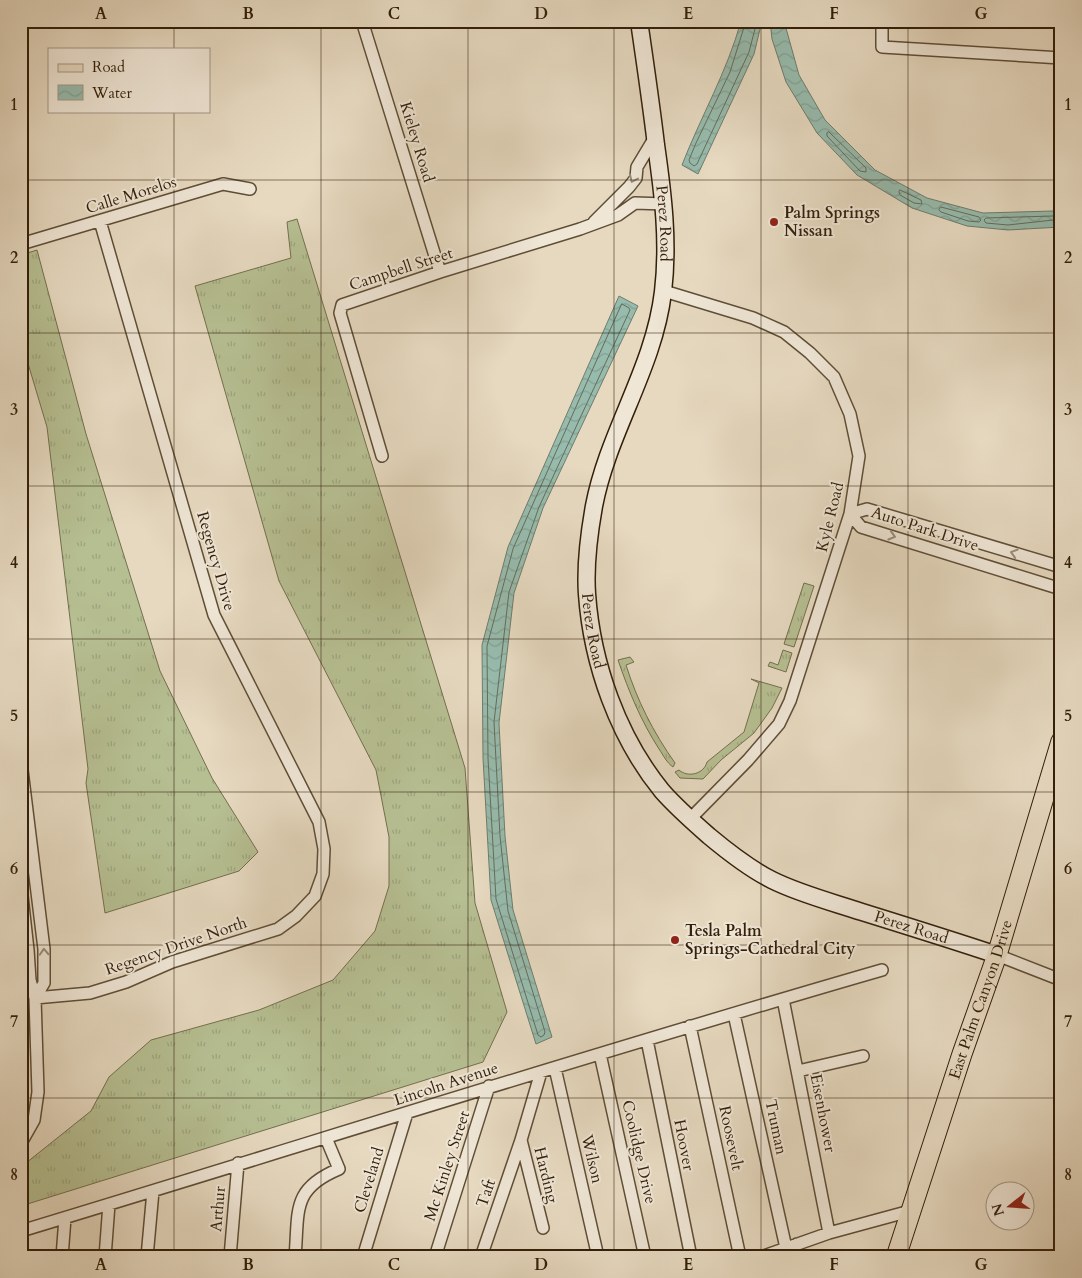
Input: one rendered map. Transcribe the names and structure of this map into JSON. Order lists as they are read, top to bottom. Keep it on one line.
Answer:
{"streets":{"main road":["Perez Road","East Palm Canyon Drive"],"street":["Kieley Road","Calle Morelos","Campbell Street","Kyle Road","Auto Park Drive","Regency Drive","Regency Drive North","Lincoln Avenue","Eisenhower","Truman","Roosevelt","Hoover","Coolidge Drive","Wilson","Mc Kinley Street","Harding","Cleveland","Taft","Arthur"]},"crossings":[["Kieley Road","Campbell Street"],["Calle Morelos","Regency Drive"],["Perez Road","Campbell Street"],["Perez Road","Kyle Road"],["Perez Road","East Palm Canyon Drive"],["Kyle Road","Auto Park Drive"],["Regency Drive","Regency Drive North"],["Lincoln Avenue","Eisenhower"],["Lincoln Avenue","Truman"],["Lincoln Avenue","Roosevelt"],["Lincoln Avenue","Hoover"],["Lincoln Avenue","Coolidge Drive"],["Lincoln Avenue","Wilson"],["Lincoln Avenue","Mc Kinley Street"],["Lincoln Avenue","Harding"],["Lincoln Avenue","Cleveland"],["Lincoln Avenue","Arthur"],["Harding","Taft"]],"places":["Palm Springs Nissan","Tesla Palm Springs-Cathedral City"],"legend":["Road","Water"],"north":"left","grid":{"columns":["A","B","C","D","E","F","G"],"rows":["1","2","3","4","5","6","7","8"]}}
